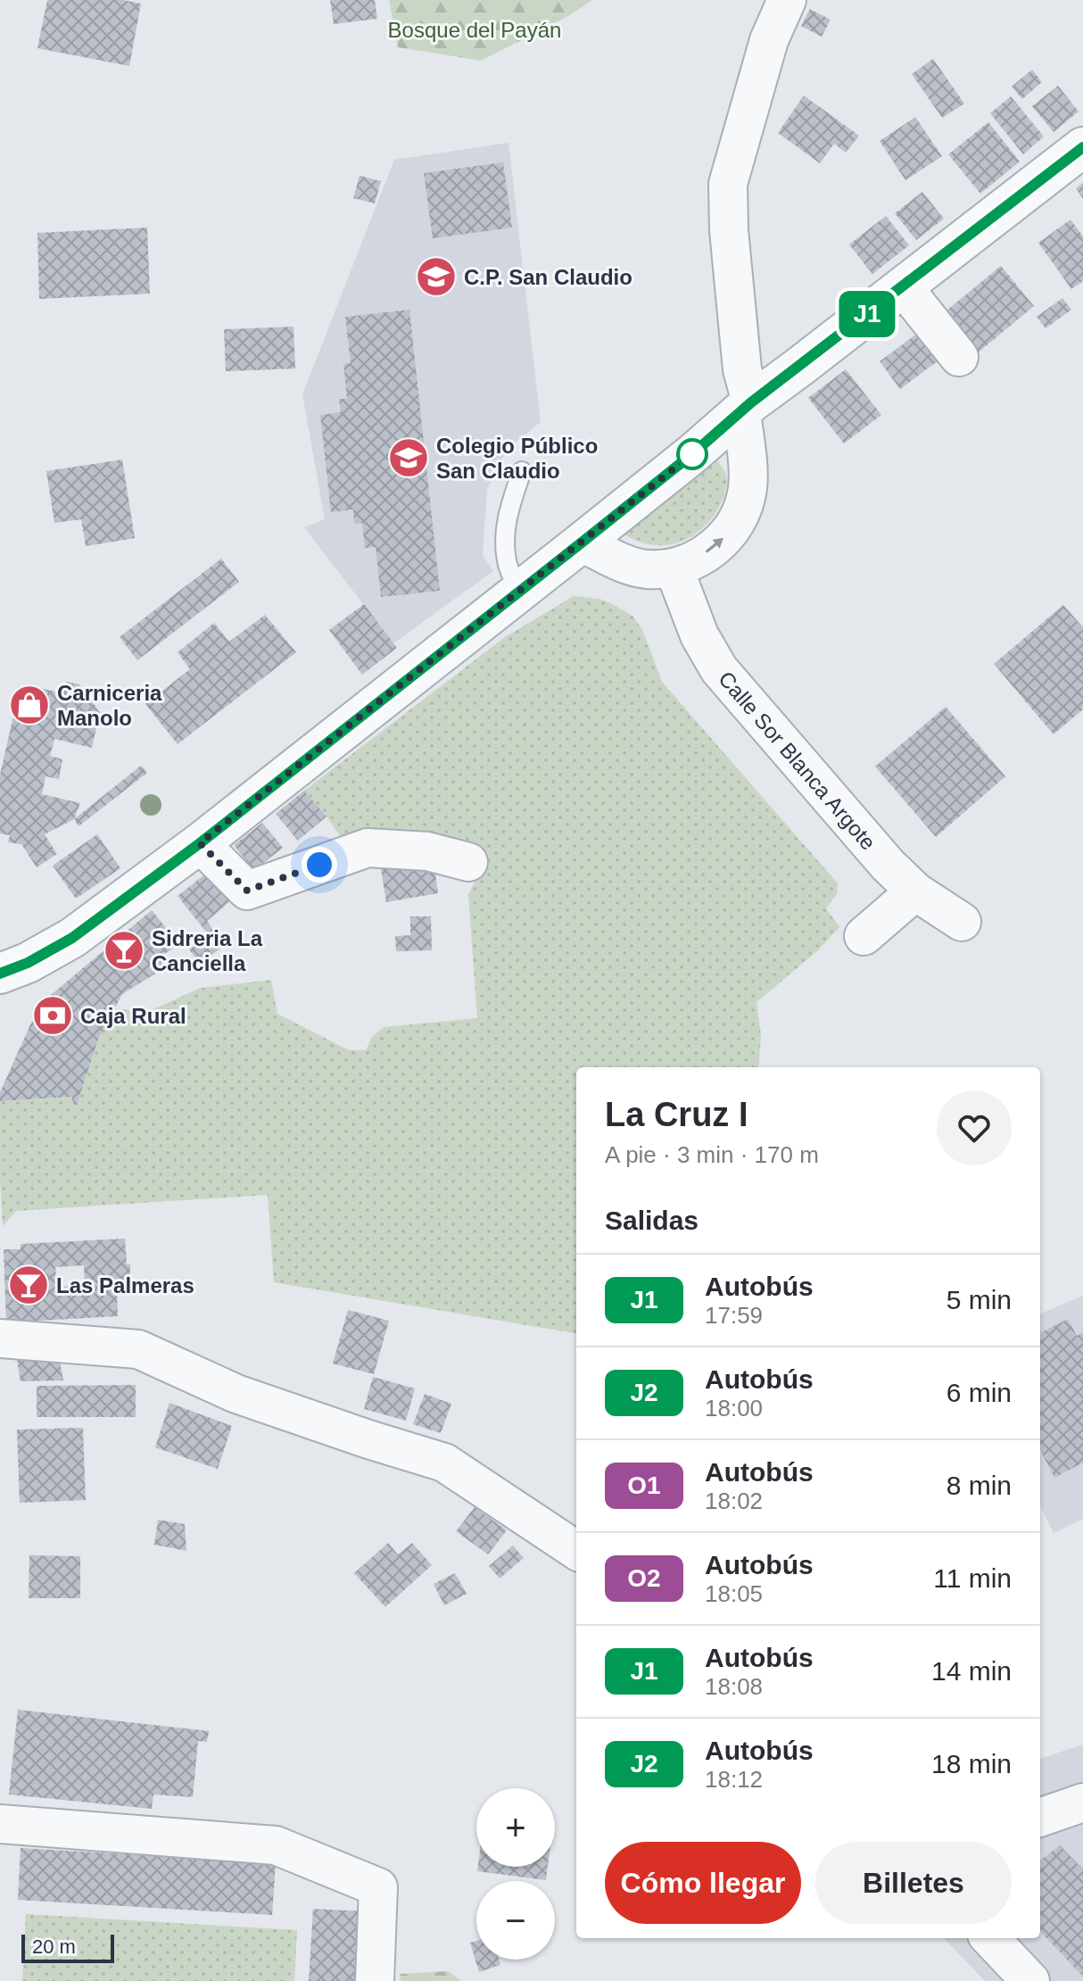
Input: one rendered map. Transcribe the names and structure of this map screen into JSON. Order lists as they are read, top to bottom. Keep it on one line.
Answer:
{"streets":{"street":["Calle Sor Blanca Argote"]},"parks":["Bosque del Payán"],"places":{"school or university":["C.P. San Claudio","Colegio Público San Claudio"],"shop":["Carniceria Manolo"],"bar":["Sidreria La Canciella","Las Palmeras"],"bank":["Caja Rural"]},"lines":["bus line J1"],"scale_bar":"20 m","page":{"on_map":"J1","heading":[["La Cruz I","A pie · 3 min · 170 m"],"Salidas"],"list":[{"mark":"J1","name":"Autobús","note":"17:59","value":"5 min"},{"mark":"J2","name":"Autobús","note":"18:00","value":"6 min"},{"mark":"O1","name":"Autobús","note":"18:02","value":"8 min"},{"mark":"O2","name":"Autobús","note":"18:05","value":"11 min"},{"mark":"J1","name":"Autobús","note":"18:08","value":"14 min"},{"mark":"J2","name":"Autobús","note":"18:12","value":"18 min"}],"map_buttons":["+","−"],"buttons":["Cómo llegar","Billetes"],"scale":"20 m"}}
